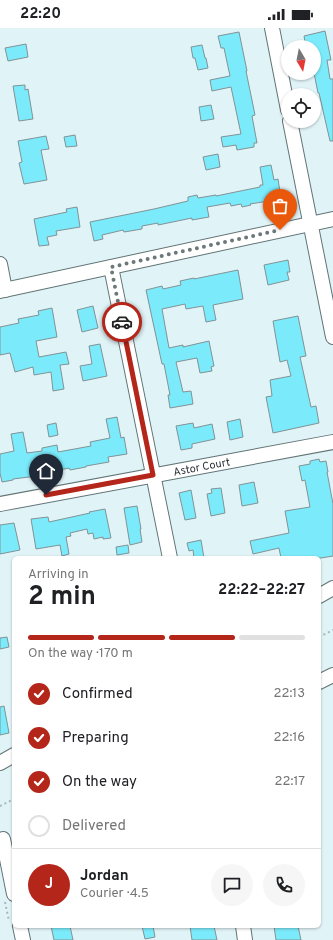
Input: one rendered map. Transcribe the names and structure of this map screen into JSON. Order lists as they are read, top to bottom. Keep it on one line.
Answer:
{"streets":{"street":["Astor Court"]},"north":"bottom","page":{"status":"22:20","heading":["2 min","Arriving in","22:22–22:27"],"panel":["Jordan","Courier · 4.5"],"bar":"On the way · 170 m","list":[["Confirmed","22:13"],["Preparing","22:16"],["On the way","22:17"],"Delivered"],"round":"J"}}
